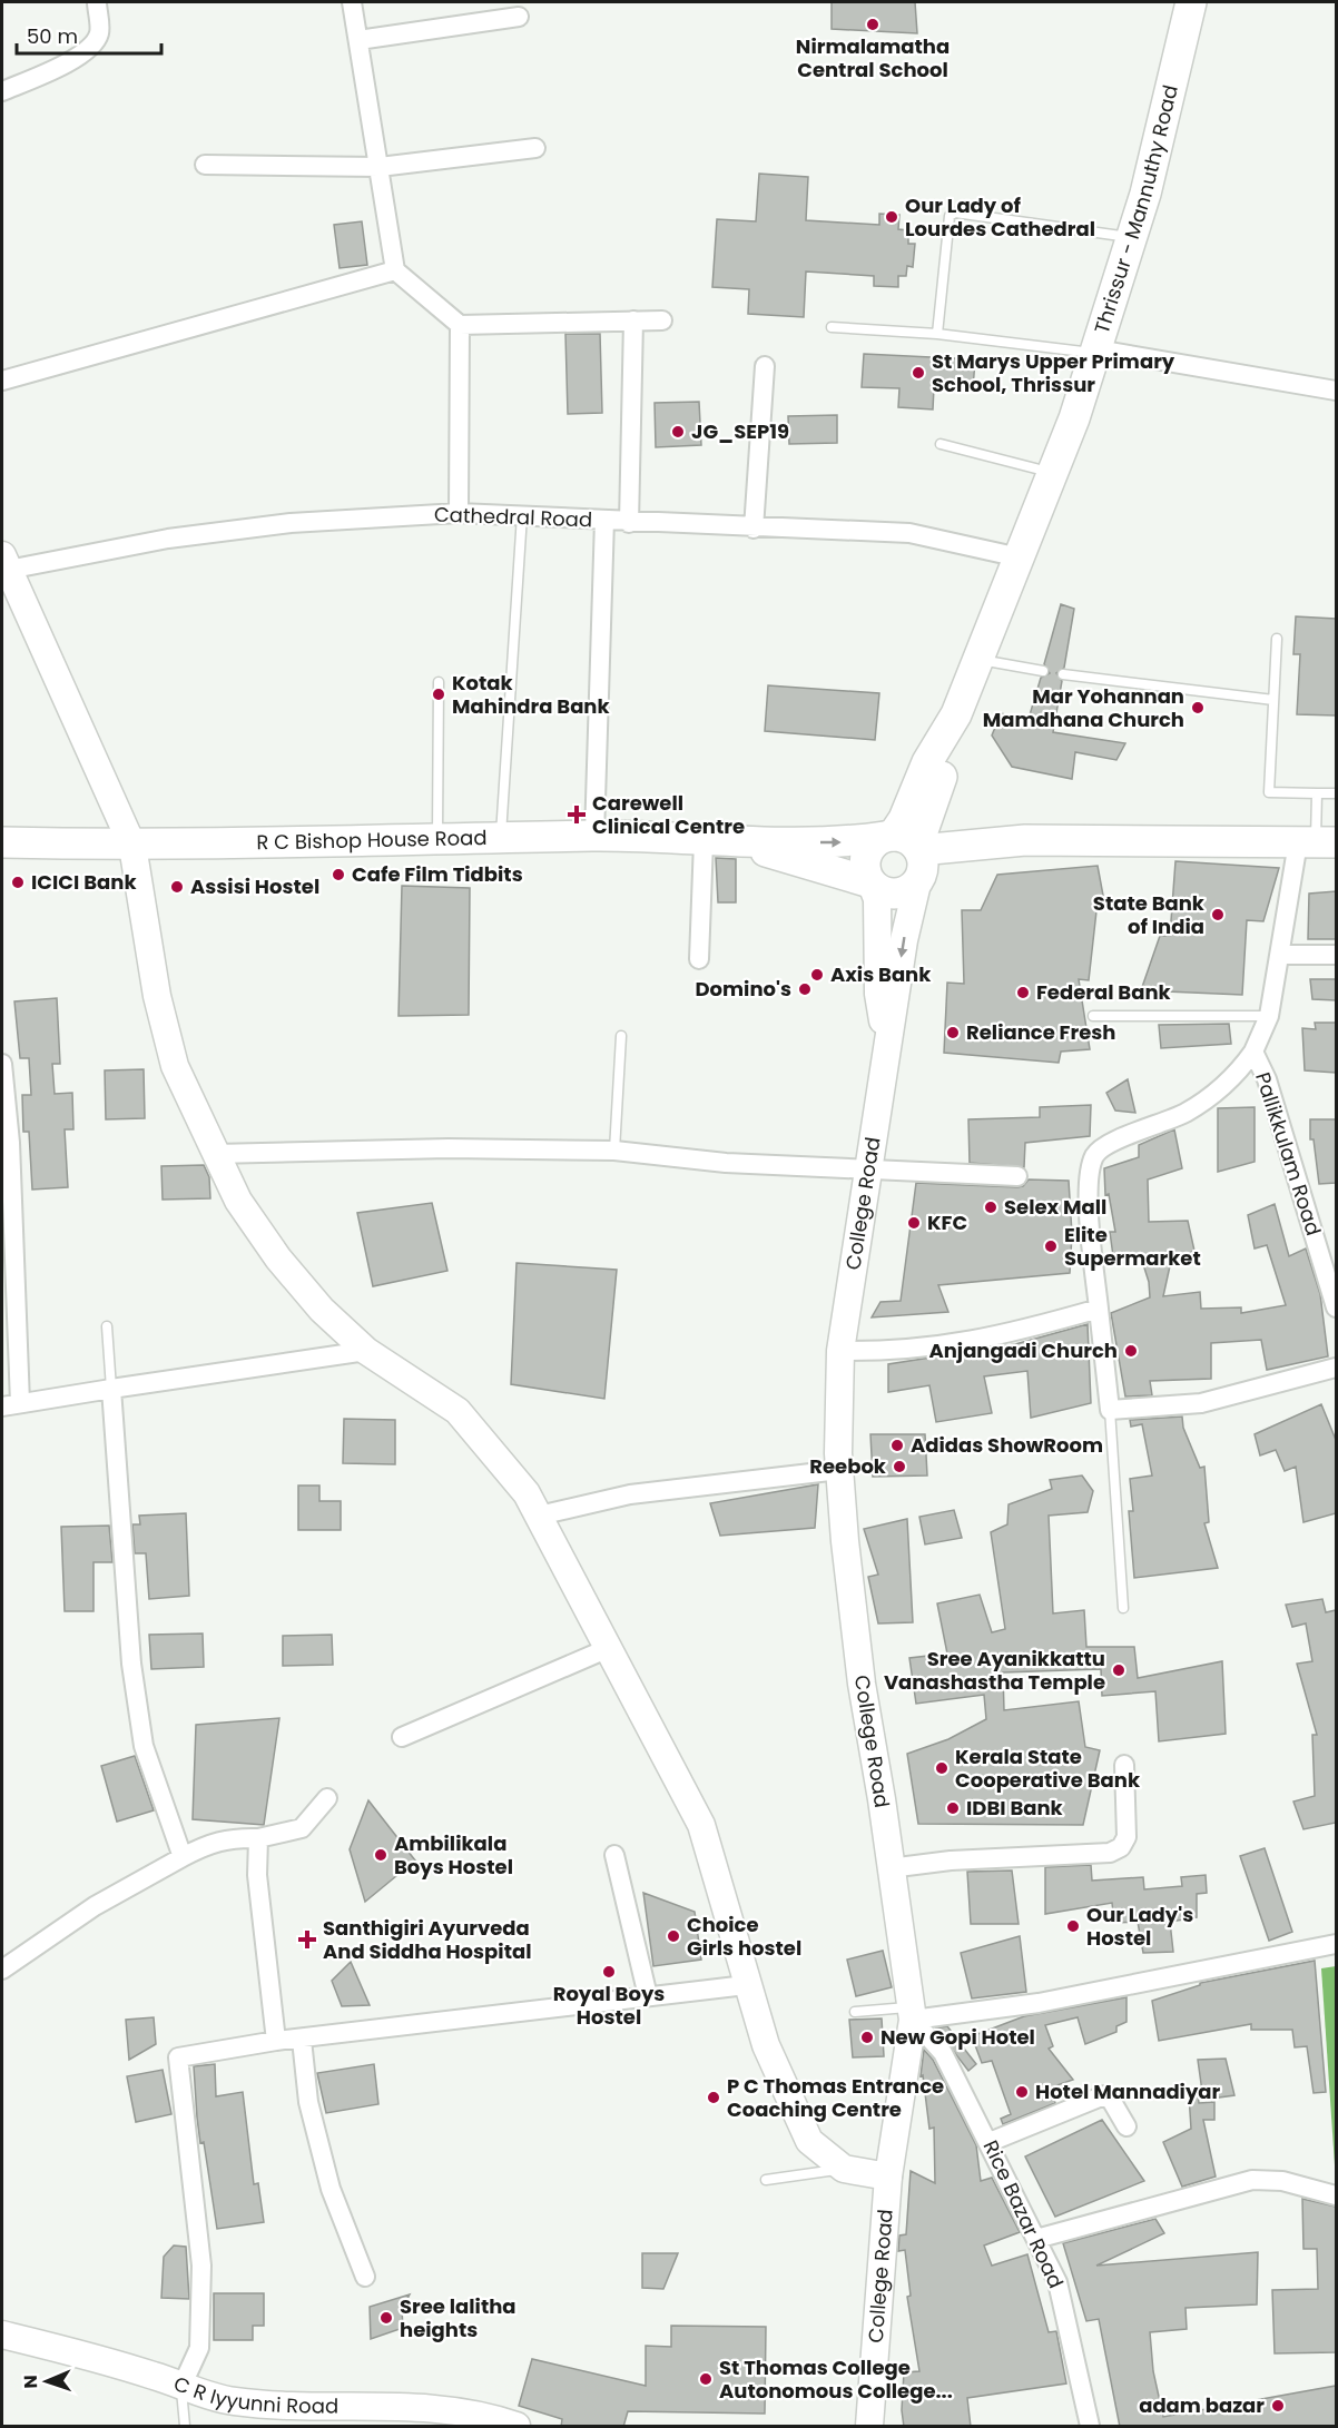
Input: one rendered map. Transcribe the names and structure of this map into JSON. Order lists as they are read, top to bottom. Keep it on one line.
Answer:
{"streets":{"main road":["Thrissur - Mannuthy Road","R C Bishop House Road"],"street":["Cathedral Road","Pallikkulam Road","College Road","Rice Bazar Road","C R Iyyunni Road"]},"crossings":[["Thrissur - Mannuthy Road","Cathedral Road"],["Thrissur - Mannuthy Road","College Road"],["College Road","Rice Bazar Road"]],"places":{"other":["Nirmalamatha Central School","Our Lady of Lourdes Cathedral","St Marys Upper Primary School, Thrissur","JG_SEP19","Kotak Mahindra Bank","Mar Yohannan Mamdhana Church","Cafe Film Tidbits","ICICI Bank","Assisi Hostel","State Bank of India","Axis Bank","Domino's","Federal Bank","Reliance Fresh","Selex Mall","KFC","Elite Supermarket","Anjangadi Church","Adidas ShowRoom","Reebok","Sree Ayanikkattu Vanashastha Temple","Kerala State Cooperative Bank","IDBI Bank","Ambilikala Boys Hostel","Our Lady's Hostel","Choice Girls hostel","Royal Boys Hostel","New Gopi Hotel","Hotel Mannadiyar","P C Thomas Entrance Coaching Centre","Sree lalitha heights","St Thomas College Autonomous College...","adam bazar"],"health":["Carewell Clinical Centre","Santhigiri Ayurveda And Siddha Hospital"]},"scale_bar":"50 m","north":"left"}
